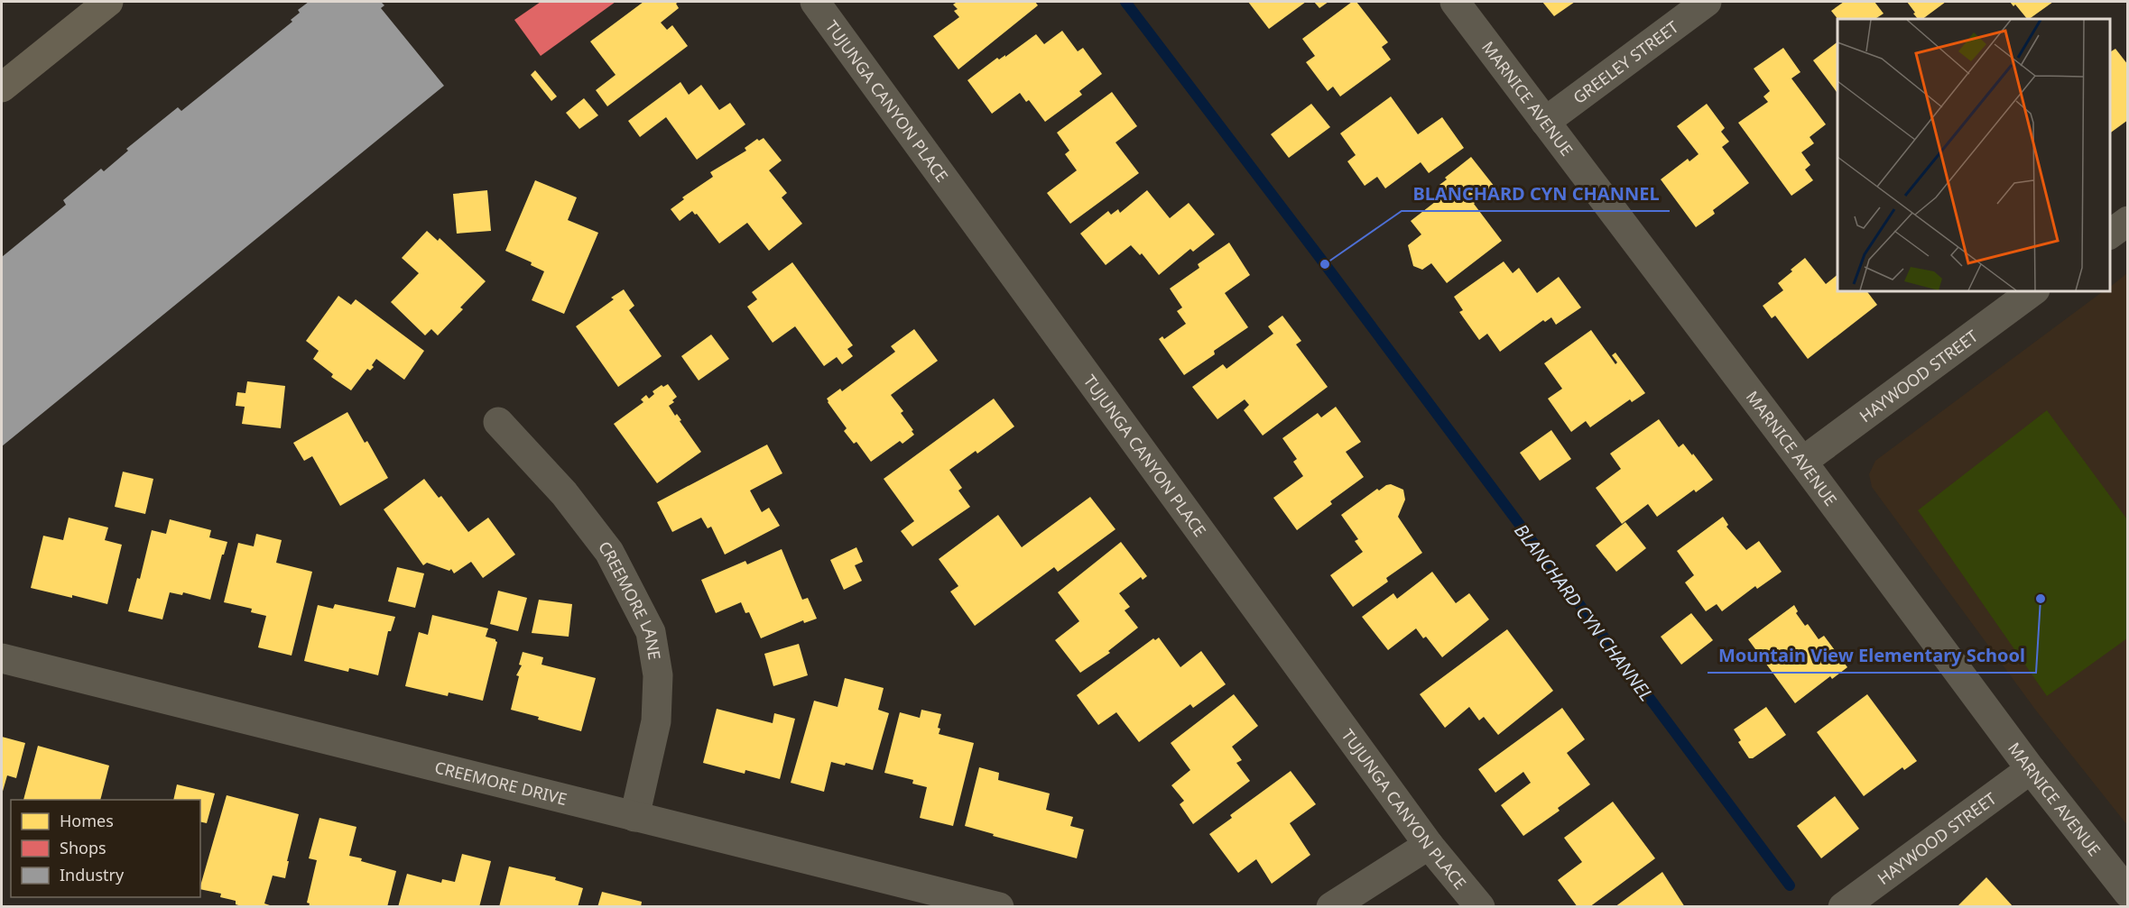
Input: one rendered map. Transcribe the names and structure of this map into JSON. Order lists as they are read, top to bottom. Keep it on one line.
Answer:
{"streets":{"street":["GREELEY STREET","MARNICE AVENUE","TUJUNGA CANYON PLACE","HAYWOOD STREET","CREEMORE LANE","CREEMORE DRIVE"]},"crossings":[["GREELEY STREET","MARNICE AVENUE"],["MARNICE AVENUE","HAYWOOD STREET"],["CREEMORE LANE","CREEMORE DRIVE"]],"water":["BLANCHARD CYN CHANNEL"],"places":["BLANCHARD CYN CHANNEL","Mountain View Elementary School"],"legend":["Homes","Shops","Industry"]}
